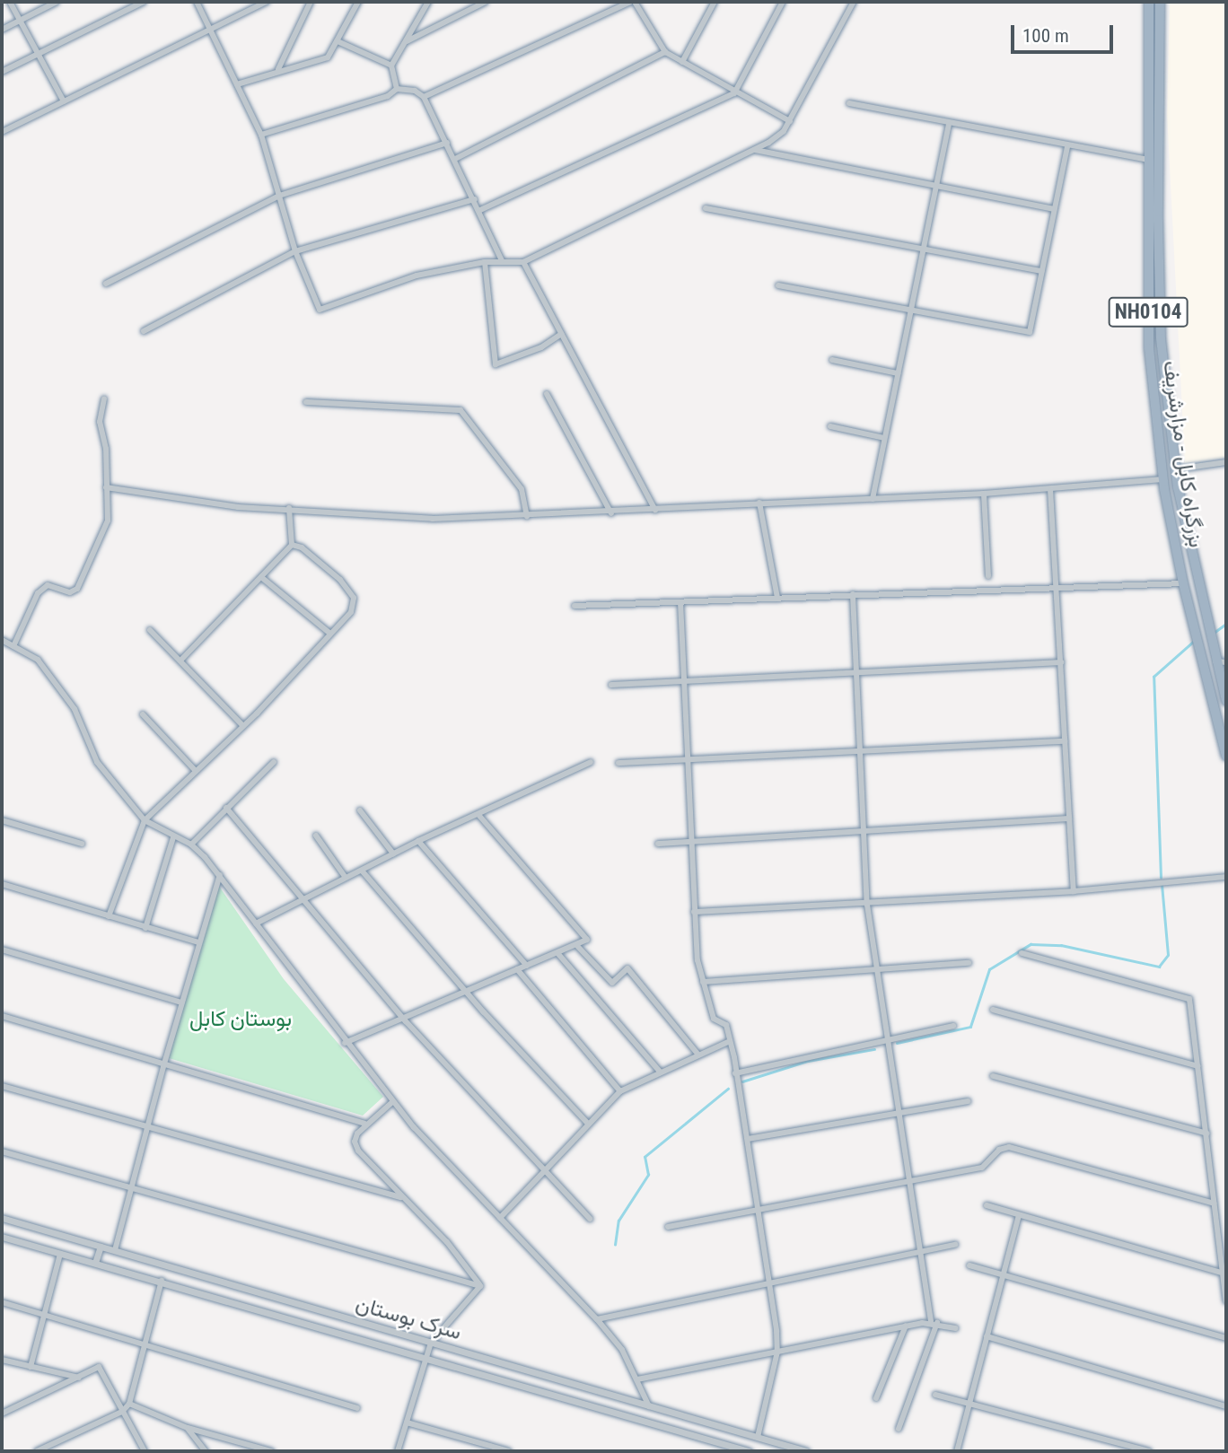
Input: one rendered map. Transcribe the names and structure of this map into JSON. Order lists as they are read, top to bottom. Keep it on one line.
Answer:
{"streets":{"highway":["NH0104","بزرگراه کابل - مزارشریف"],"street":["سرک بوستان"]},"crossings":[["NH0104","بزرگراه کابل - مزارشریف"]],"parks":["بوستان کابل"],"scale_bar":"100 m"}
